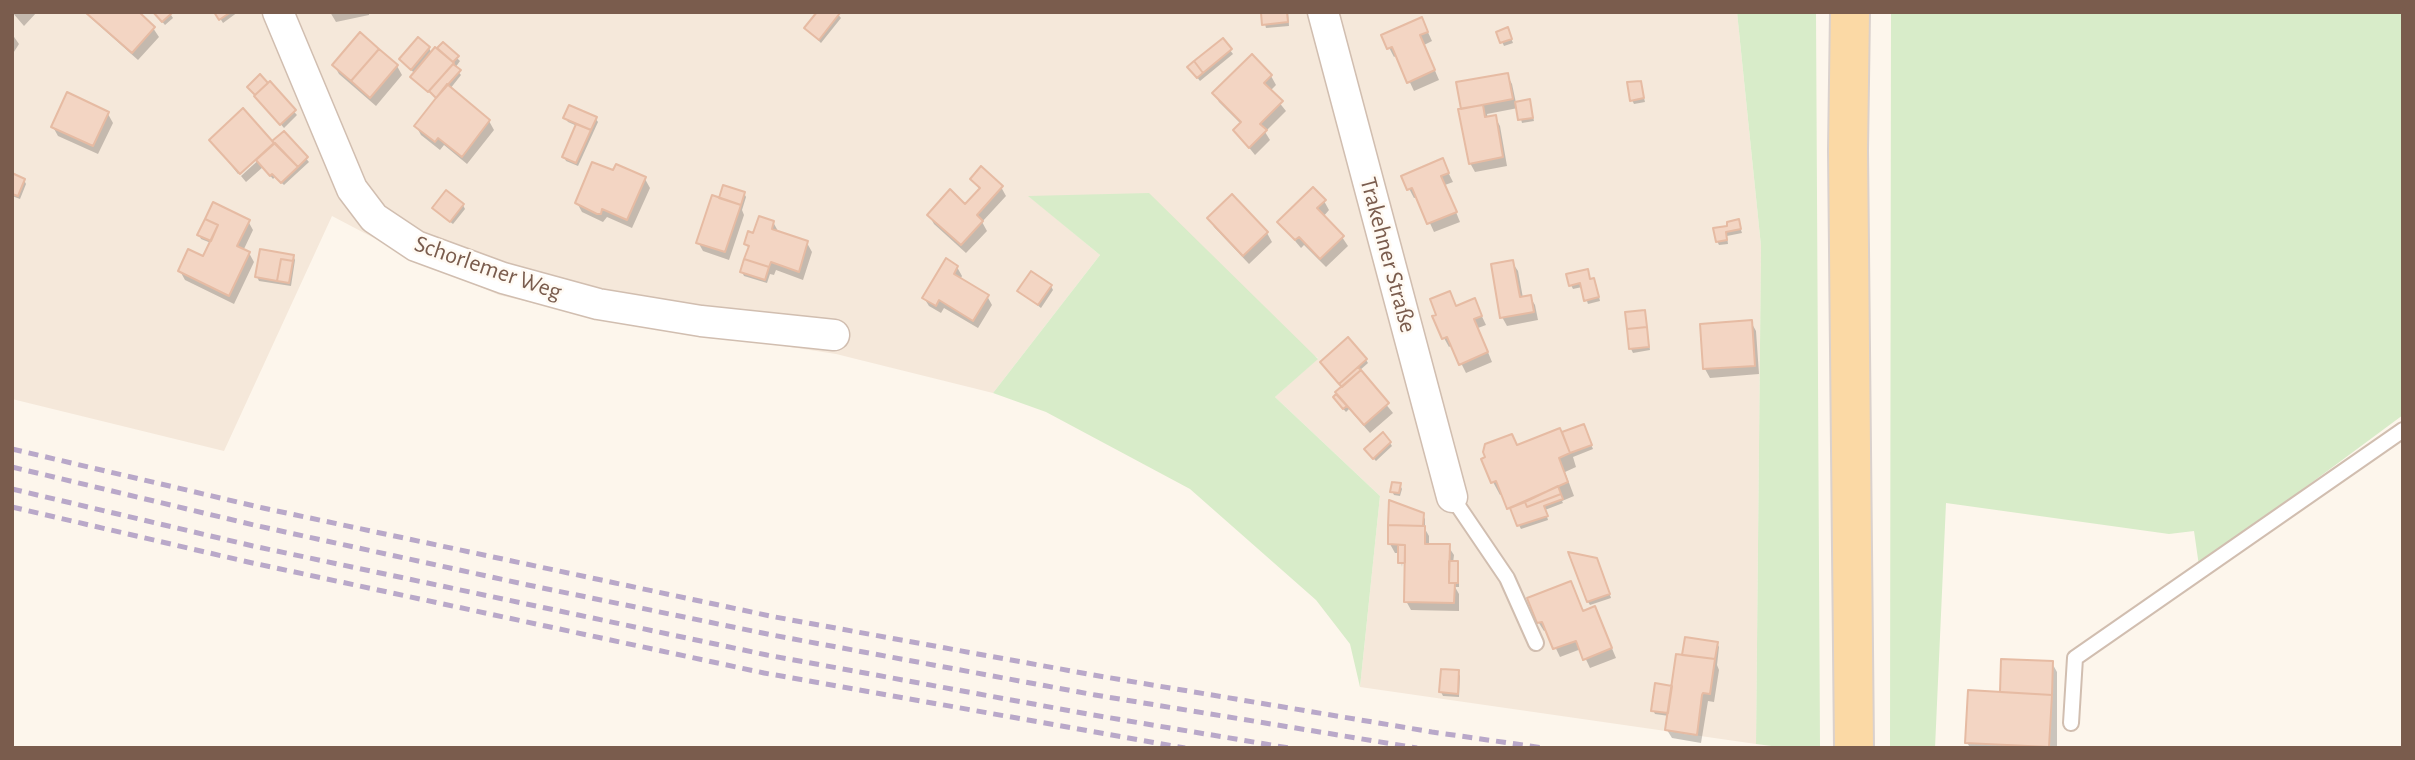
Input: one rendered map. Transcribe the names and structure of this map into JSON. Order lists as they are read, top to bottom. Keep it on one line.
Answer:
{"streets":{"street":["Trakehner Straße","Schorlemer Weg"]}}
